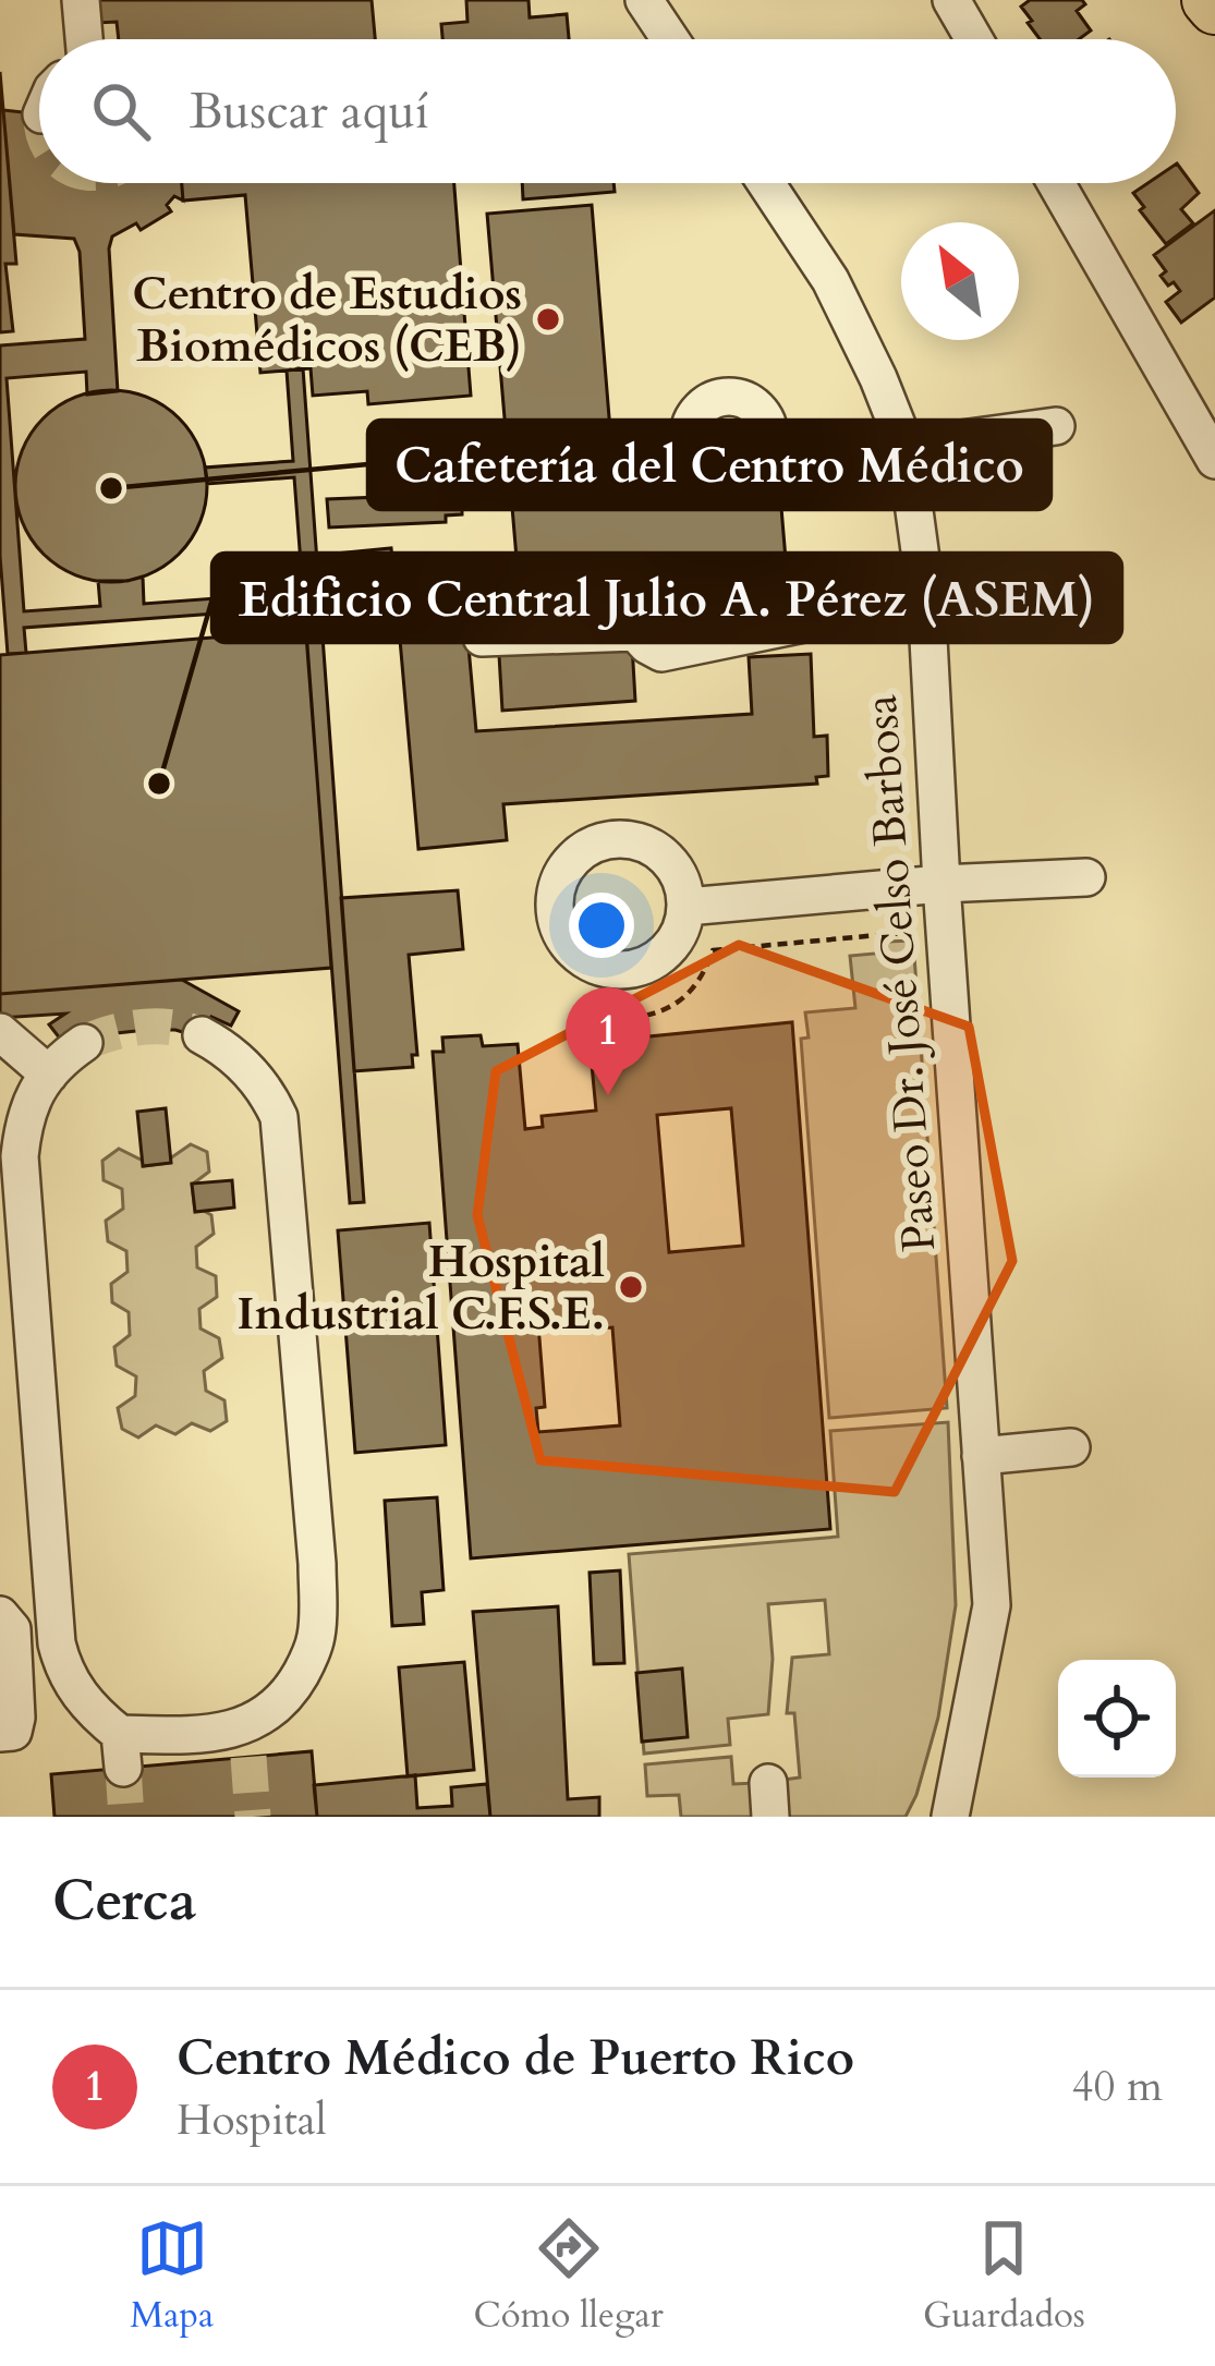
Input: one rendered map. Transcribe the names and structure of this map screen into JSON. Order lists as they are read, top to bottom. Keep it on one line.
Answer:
{"streets":{"street":["Paseo Dr. José Celso Barbosa"]},"places":["Centro de Estudios Biomédicos (CEB)","Cafetería del Centro Médico","Edificio Central Julio A. Pérez (ASEM)","Hospital Industrial C.F.S.E."],"north":"top left","page":{"search":"Buscar aquí","pins":"1","heading":"Cerca","list":[{"mark":"1","name":"Centro Médico de Puerto Rico","note":"Hospital","value":"40 m"}],"nav":["Mapa","Cómo llegar","Guardados"]}}
